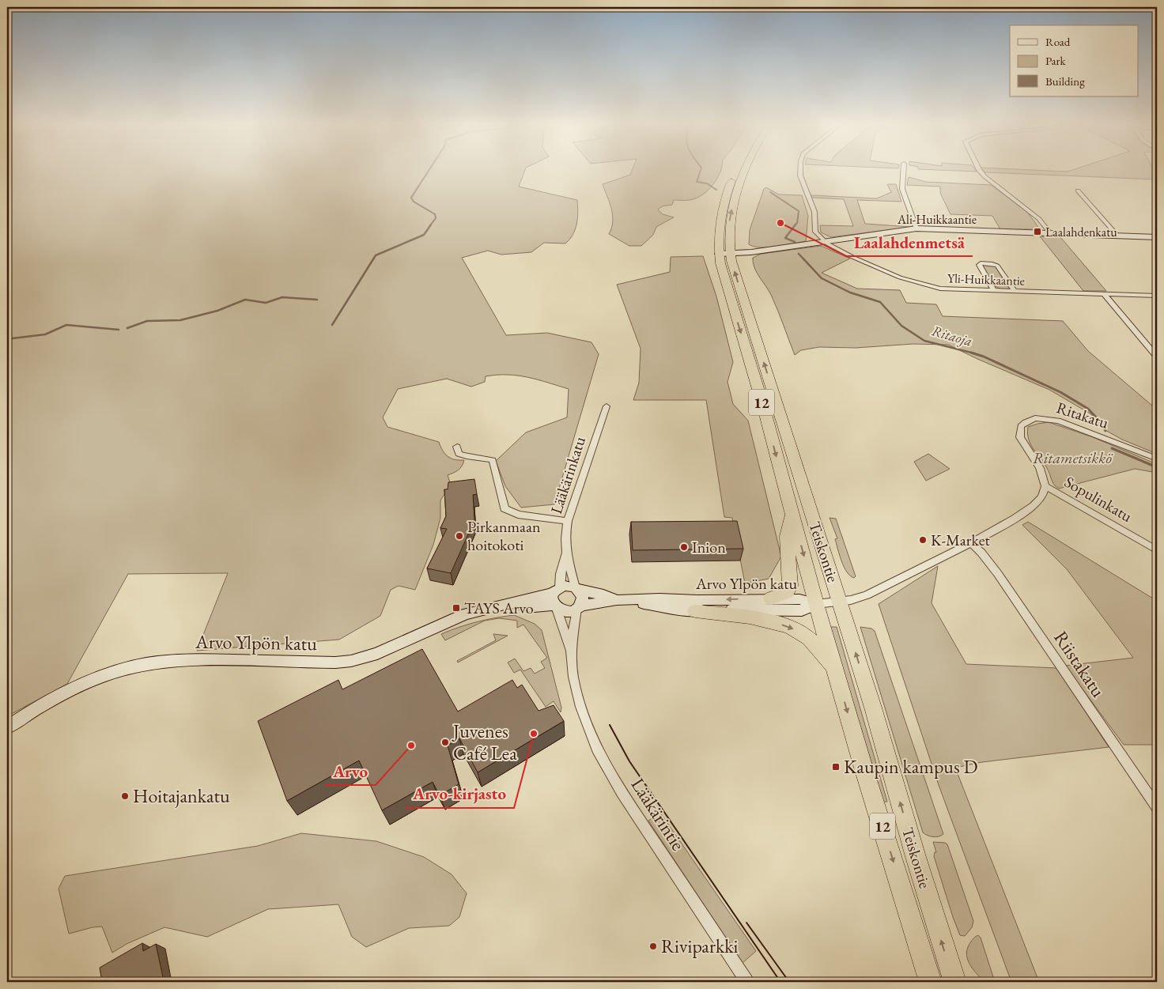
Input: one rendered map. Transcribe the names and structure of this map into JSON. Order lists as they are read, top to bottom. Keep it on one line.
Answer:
{"streets":{"highway":["12","Teiskontie"],"street":["Ali-Huikkaantie","Yli-Huikkaantie","Ritakatu","Lääkärinkatu","Sopulinkatu","Arvo Ylpön katu","Riistakatu","Lääkärintie"]},"crossings":[["Ali-Huikkaantie","Yli-Huikkaantie"],["Ali-Huikkaantie","Teiskontie"],["12","Teiskontie"],["Ritakatu","Sopulinkatu"],["Lääkärinkatu","Arvo Ylpön katu"],["Lääkärinkatu","Lääkärintie"],["Teiskontie","Arvo Ylpön katu"],["Arvo Ylpön katu","Lääkärintie"]],"water":["Ritaoja"],"parks":["Ritametsikkö"],"places":{"other":["Laalahdenmetsä","Pirkanmaan hoitokoti","K-Market","Inion","Arvo-kirjasto","Juvenes Café Lea","Arvo","Hoitajankatu","Riviparkki"],"transit":["Laalahdenkatu","TAYS Arvo","Kaupin kampus D"]},"legend":["Road","Park","Building"]}
